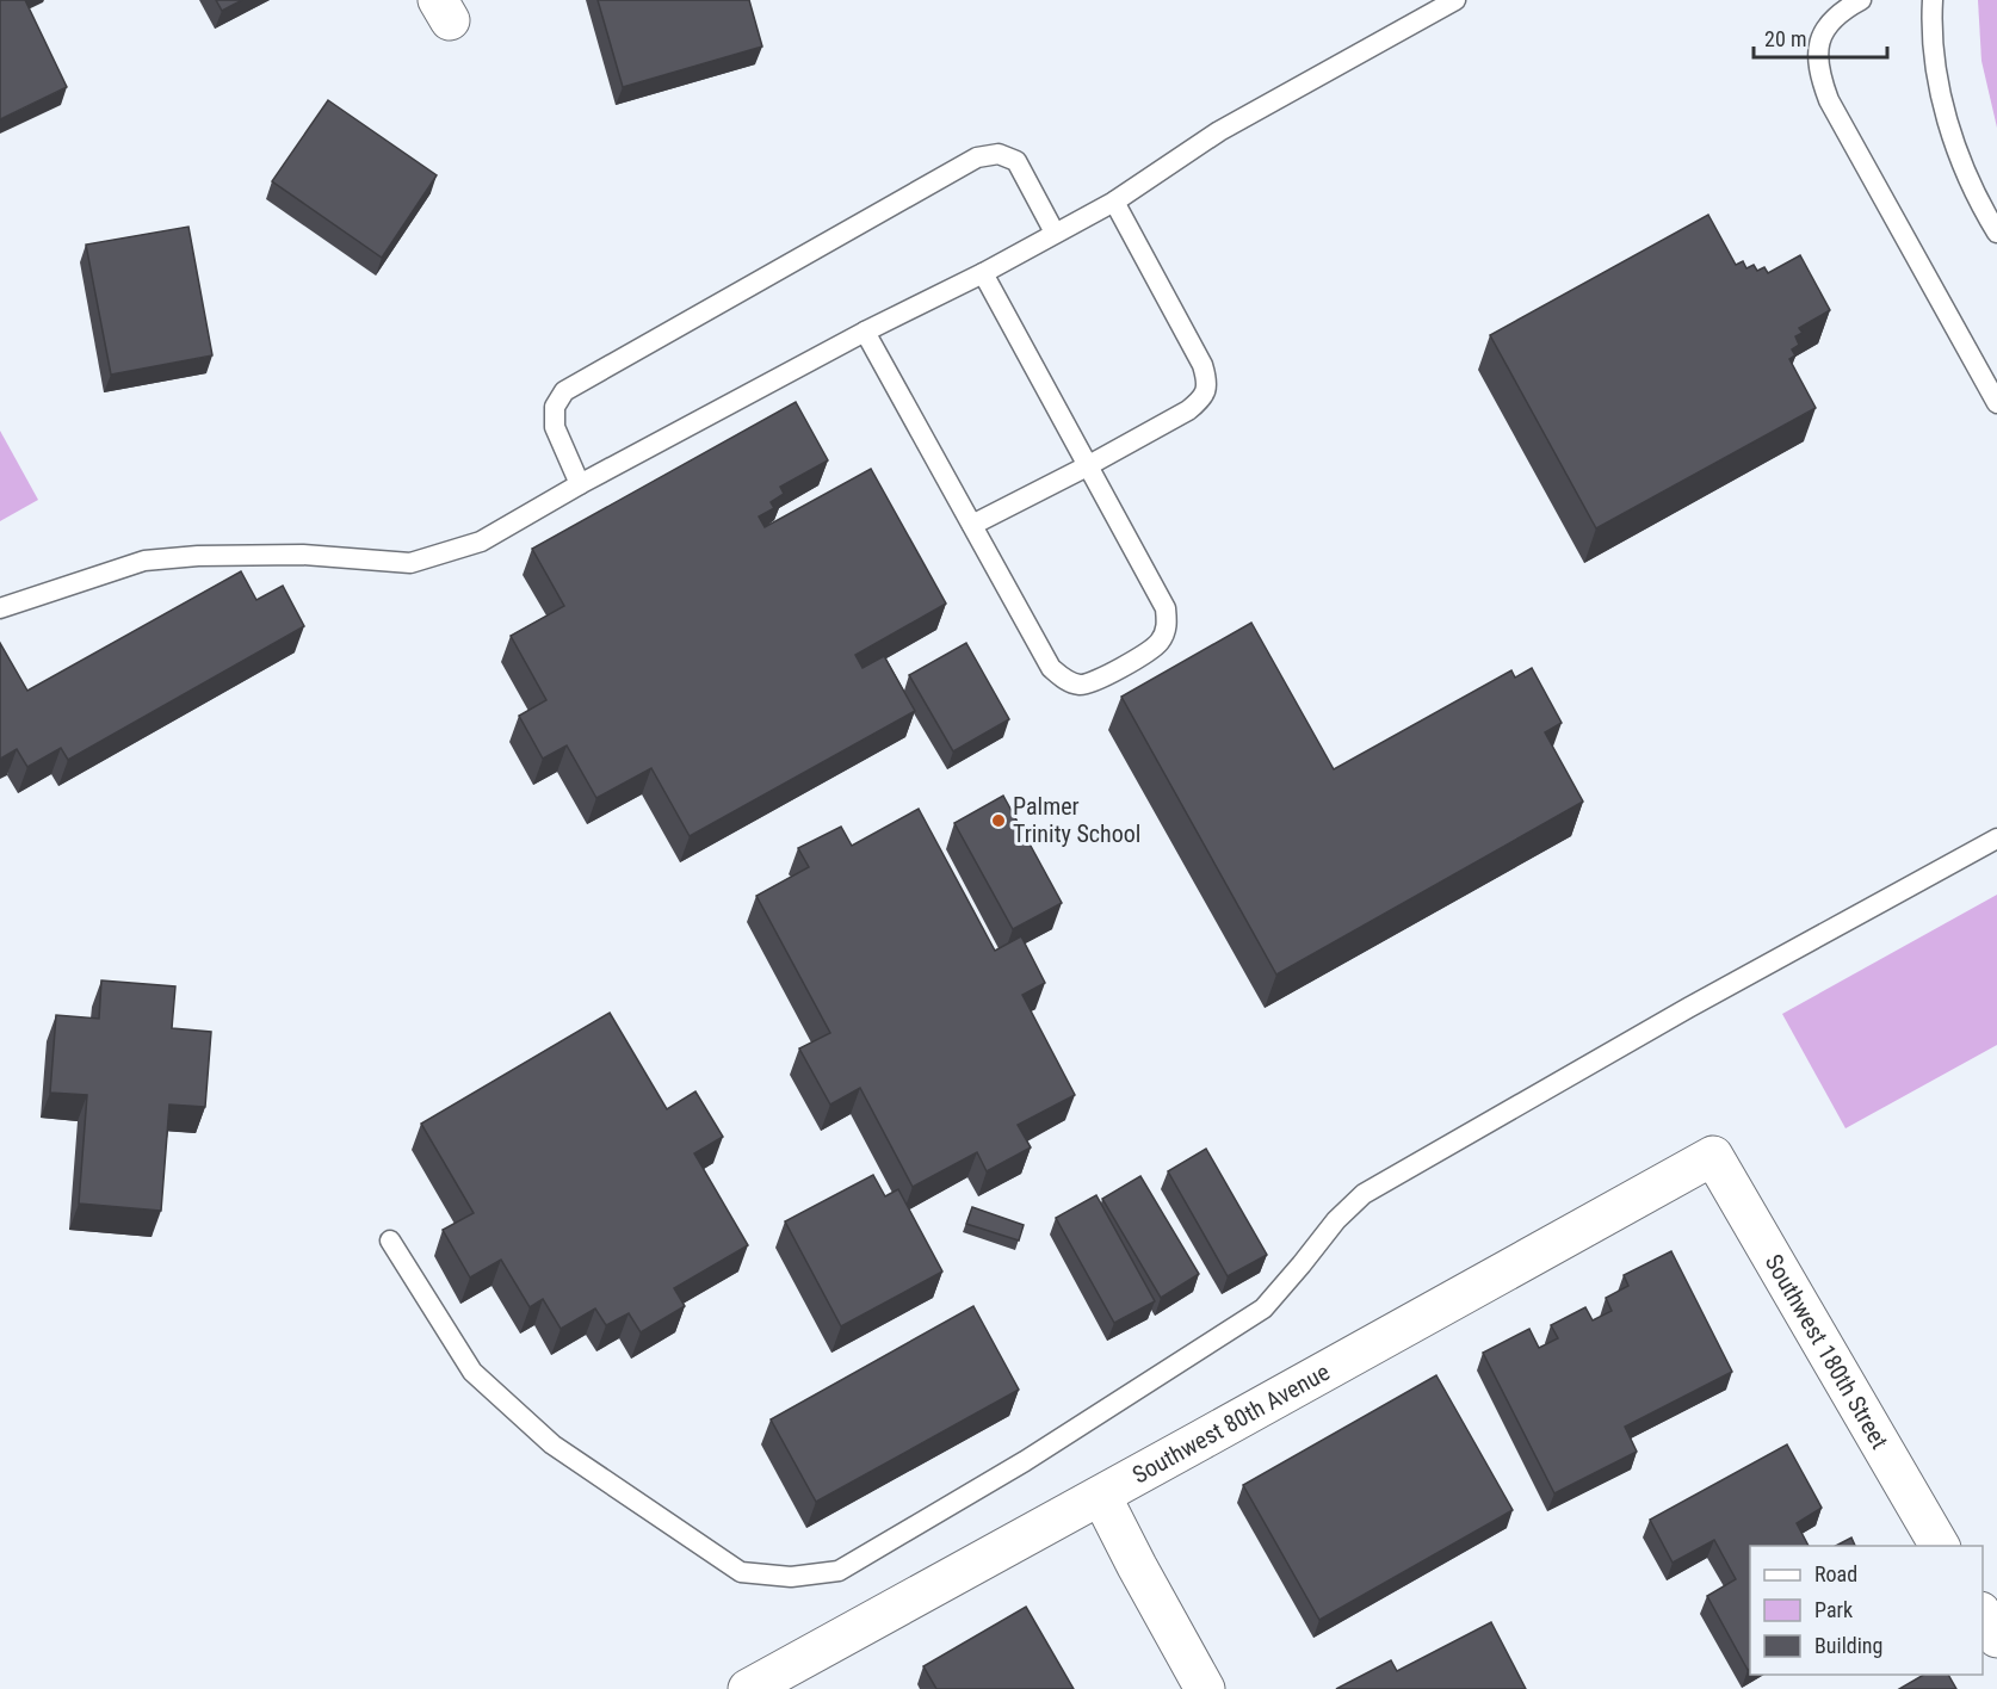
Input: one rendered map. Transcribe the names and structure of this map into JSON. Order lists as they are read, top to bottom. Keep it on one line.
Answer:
{"streets":{"street":["Southwest 180th Street","Southwest 80th Avenue"]},"crossings":[["Southwest 180th Street","Southwest 80th Avenue"]],"places":["Palmer Trinity School"],"legend":["Road","Park","Building"],"scale_bar":"20 m"}
